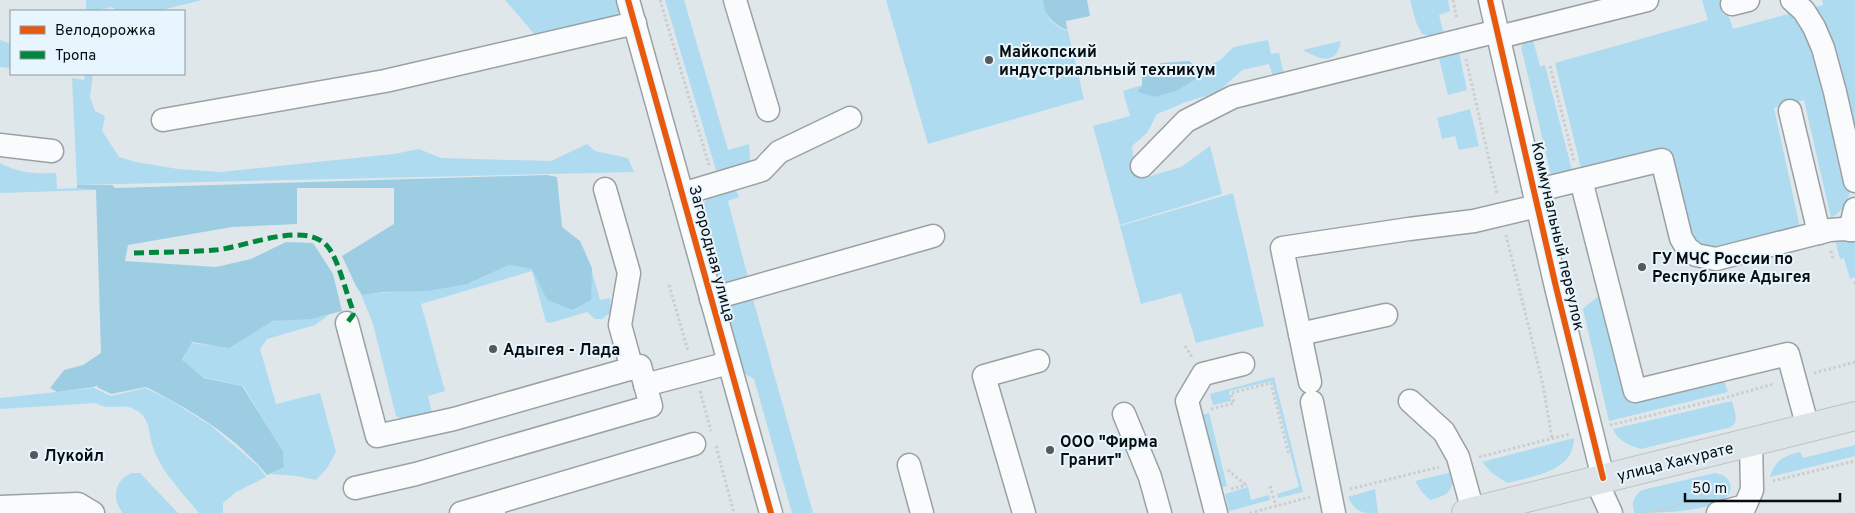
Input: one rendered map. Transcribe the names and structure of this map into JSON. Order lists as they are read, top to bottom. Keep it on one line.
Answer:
{"streets":{"main road":["улица Хакурате"],"street":["Коммунальный переулок","Загородная улица"]},"crossings":[["Коммунальный переулок","улица Хакурате"]],"places":["Майкопский индустриальный техникум","ГУ МЧС России по Республике Адыгея","Адыгея - Лада","ООО \"Фирма Гранит\"","Лукойл"],"legend":["Велодорожка","Тропа"],"scale_bar":"50 m"}
